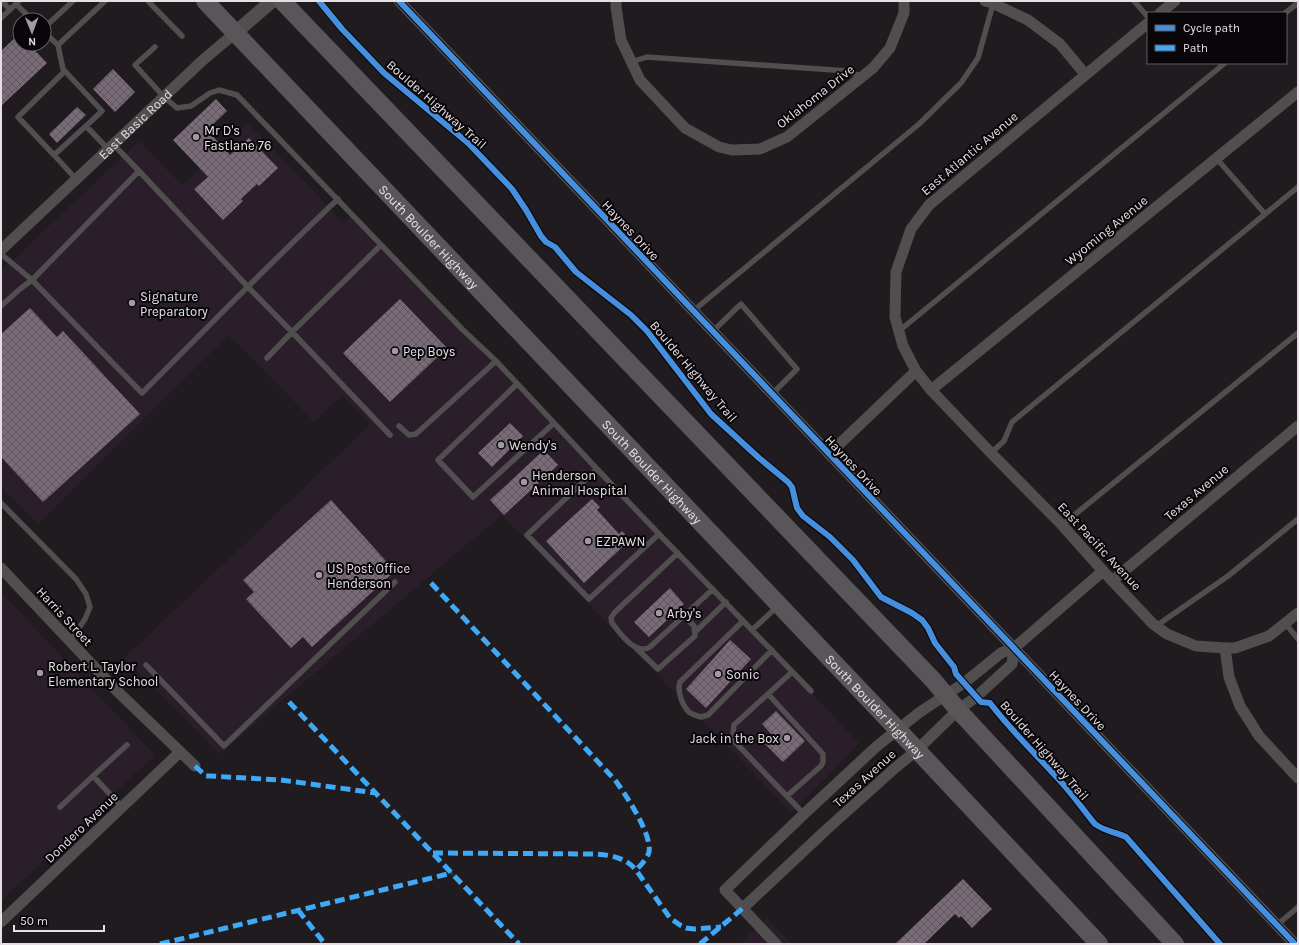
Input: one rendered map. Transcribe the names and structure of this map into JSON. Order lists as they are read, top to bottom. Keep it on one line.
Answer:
{"streets":{"main road":["South Boulder Highway"],"street":["Oklahoma Drive","East Basic Road","East Atlantic Avenue","Haynes Drive","Wyoming Avenue","Texas Avenue","East Pacific Avenue","Harris Street","Dondero Avenue"],"cycle path":["Boulder Highway Trail"]},"crossings":[["East Basic Road","South Boulder Highway"],["East Atlantic Avenue","East Pacific Avenue"],["Haynes Drive","Texas Avenue"],["Wyoming Avenue","East Pacific Avenue"],["South Boulder Highway","Texas Avenue"],["Texas Avenue","East Pacific Avenue"],["Harris Street","Dondero Avenue"]],"places":["Mr D's Fastlane 76","Signature Preparatory","Pep Boys","Wendy's","Henderson Animal Hospital","EZPAWN","US Post Office Henderson","Arby's","Robert L. Taylor Elementary School","Sonic","Jack in the Box"],"legend":["Cycle path","Path"],"scale_bar":"50 m","north":"bottom"}
